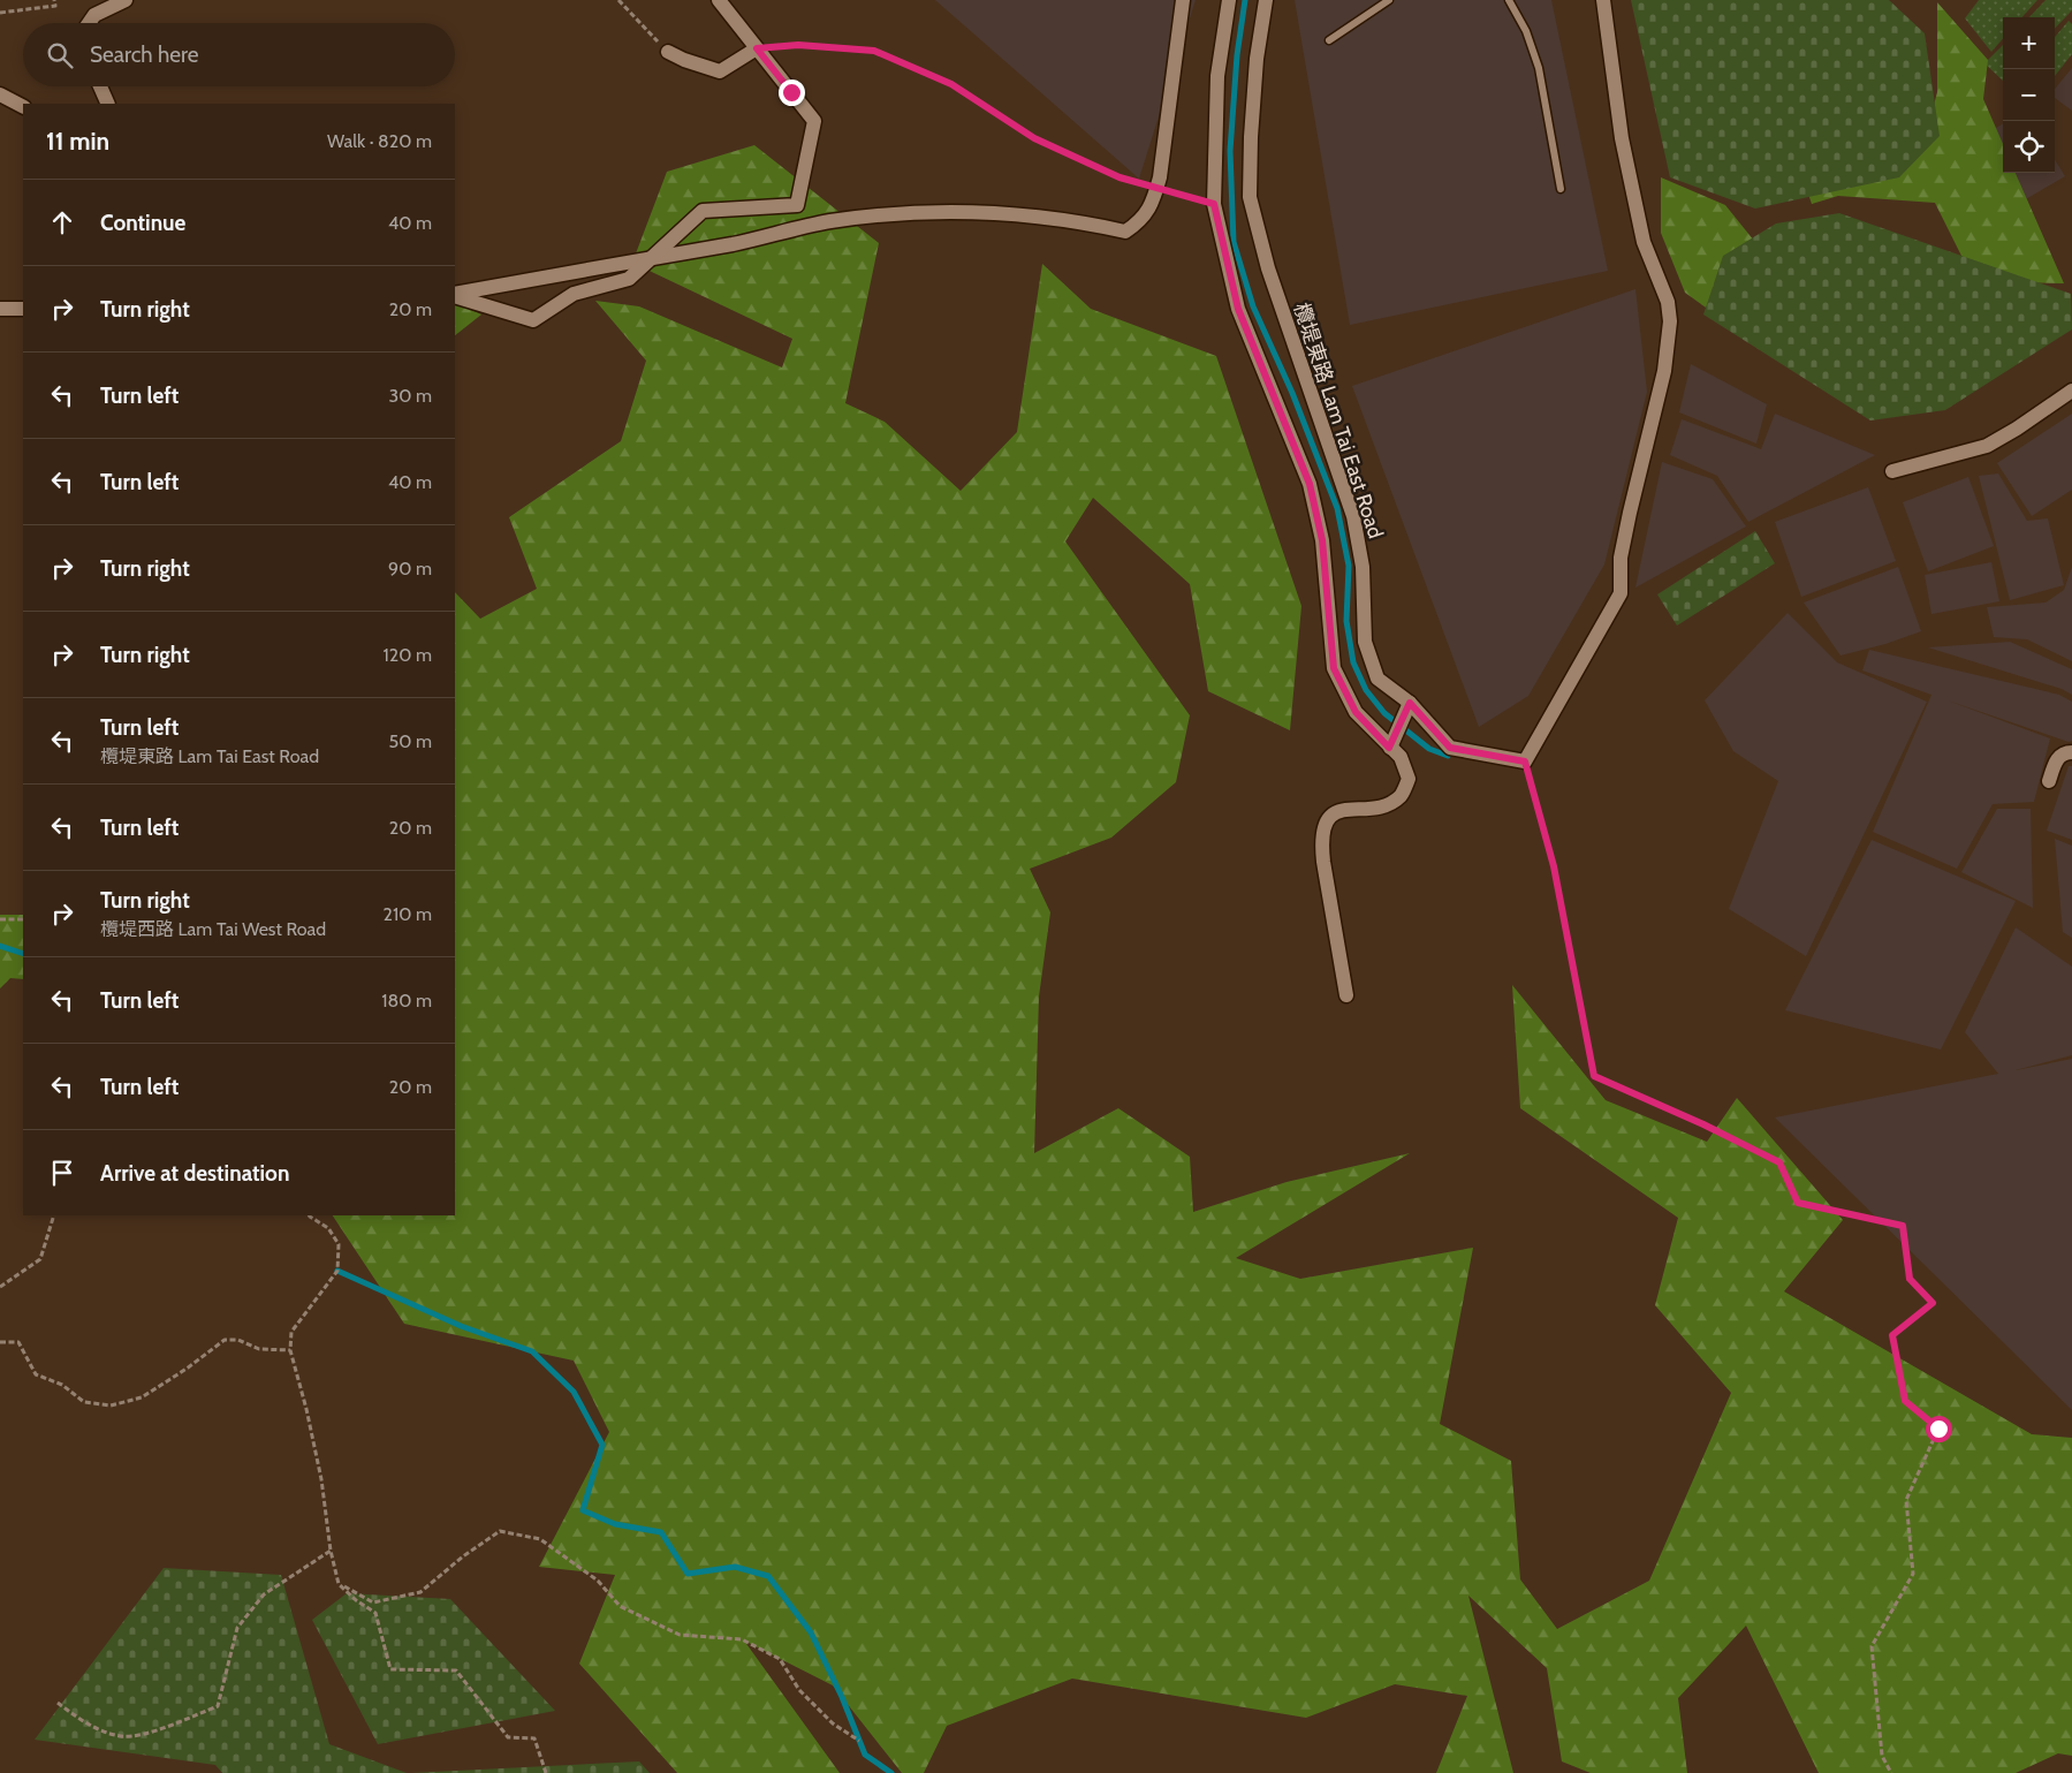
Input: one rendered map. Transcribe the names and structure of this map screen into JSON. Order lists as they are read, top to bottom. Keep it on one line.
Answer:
{"streets":{"street":["欖堤東路 Lam Tai East Road"]},"page":{"map_buttons":["+","−"],"search":"Search here","heading":["11 min","Walk · 820 m"],"list":[["Continue","40 m"],["Turn right","20 m"],["Turn left","30 m"],["Turn left","40 m"],["Turn right","90 m"],["Turn right","120 m"],["Turn left","欖堤東路 Lam Tai East Road","50 m"],["Turn left","20 m"],["Turn right","欖堤西路 Lam Tai West Road","210 m"],["Turn left","180 m"],["Turn left","20 m"],"Arrive at destination"]}}
